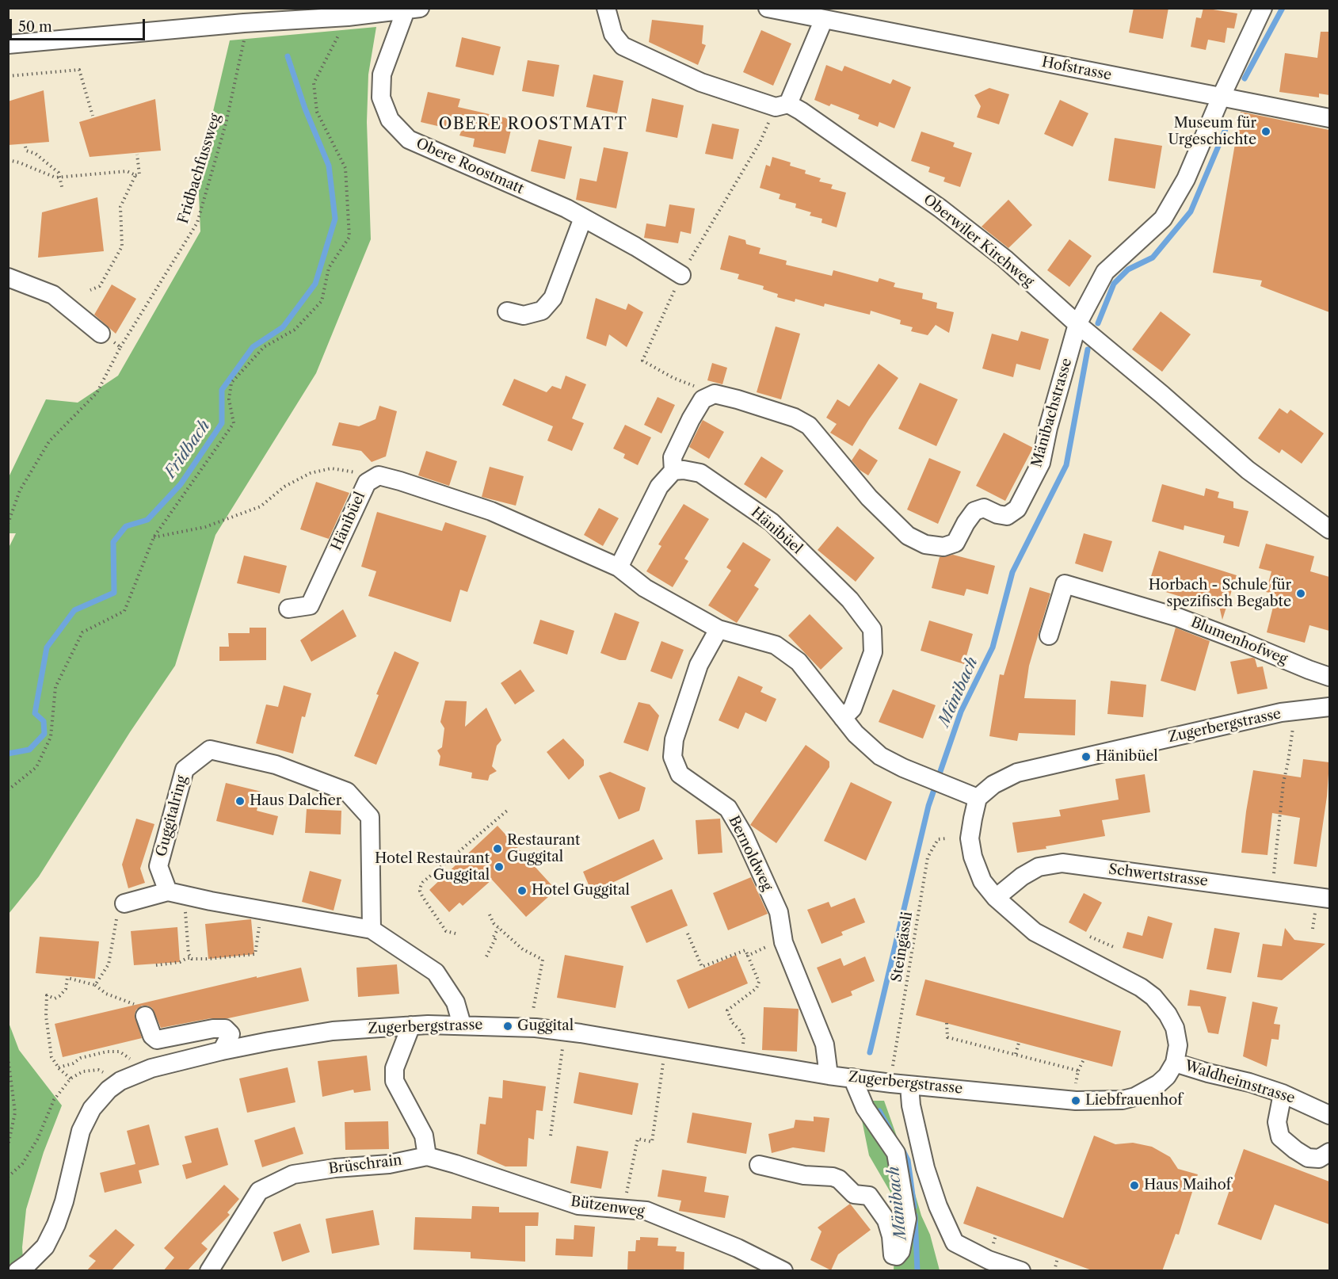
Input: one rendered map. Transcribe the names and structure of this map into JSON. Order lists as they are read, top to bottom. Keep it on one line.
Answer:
{"streets":{"street":["Hofstrasse","Obere Roostmatt","Oberwiler Kirchweg","Mänibachstrasse","Hänibüel","Blumenhofweg","Zugerbergstrasse","Guggitalring","Bernoldweg","Schwertstrasse","Waldheimstrasse","Brüschrain","Bützenweg"],"path":["Fridbachfussweg","Steingässli"]},"crossings":[["Hofstrasse","Mänibachstrasse"],["Oberwiler Kirchweg","Mänibachstrasse"],["Mänibachstrasse","Hänibüel"],["Zugerbergstrasse","Bernoldweg"],["Zugerbergstrasse","Steingässli"],["Zugerbergstrasse","Waldheimstrasse"],["Brüschrain","Bützenweg"]],"districts":["OBERE ROOSTMATT"],"water":["Fridbach","Mänibach"],"places":["Museum für Urgeschichte","Horbach - Schule für spezifisch Begabte","Hänibüel","Haus Dalcher","Restaurant Guggital","Hotel Restaurant Guggital","Hotel Guggital","Guggital","Liebfrauenhof","Haus Maihof"],"scale_bar":"50 m"}
